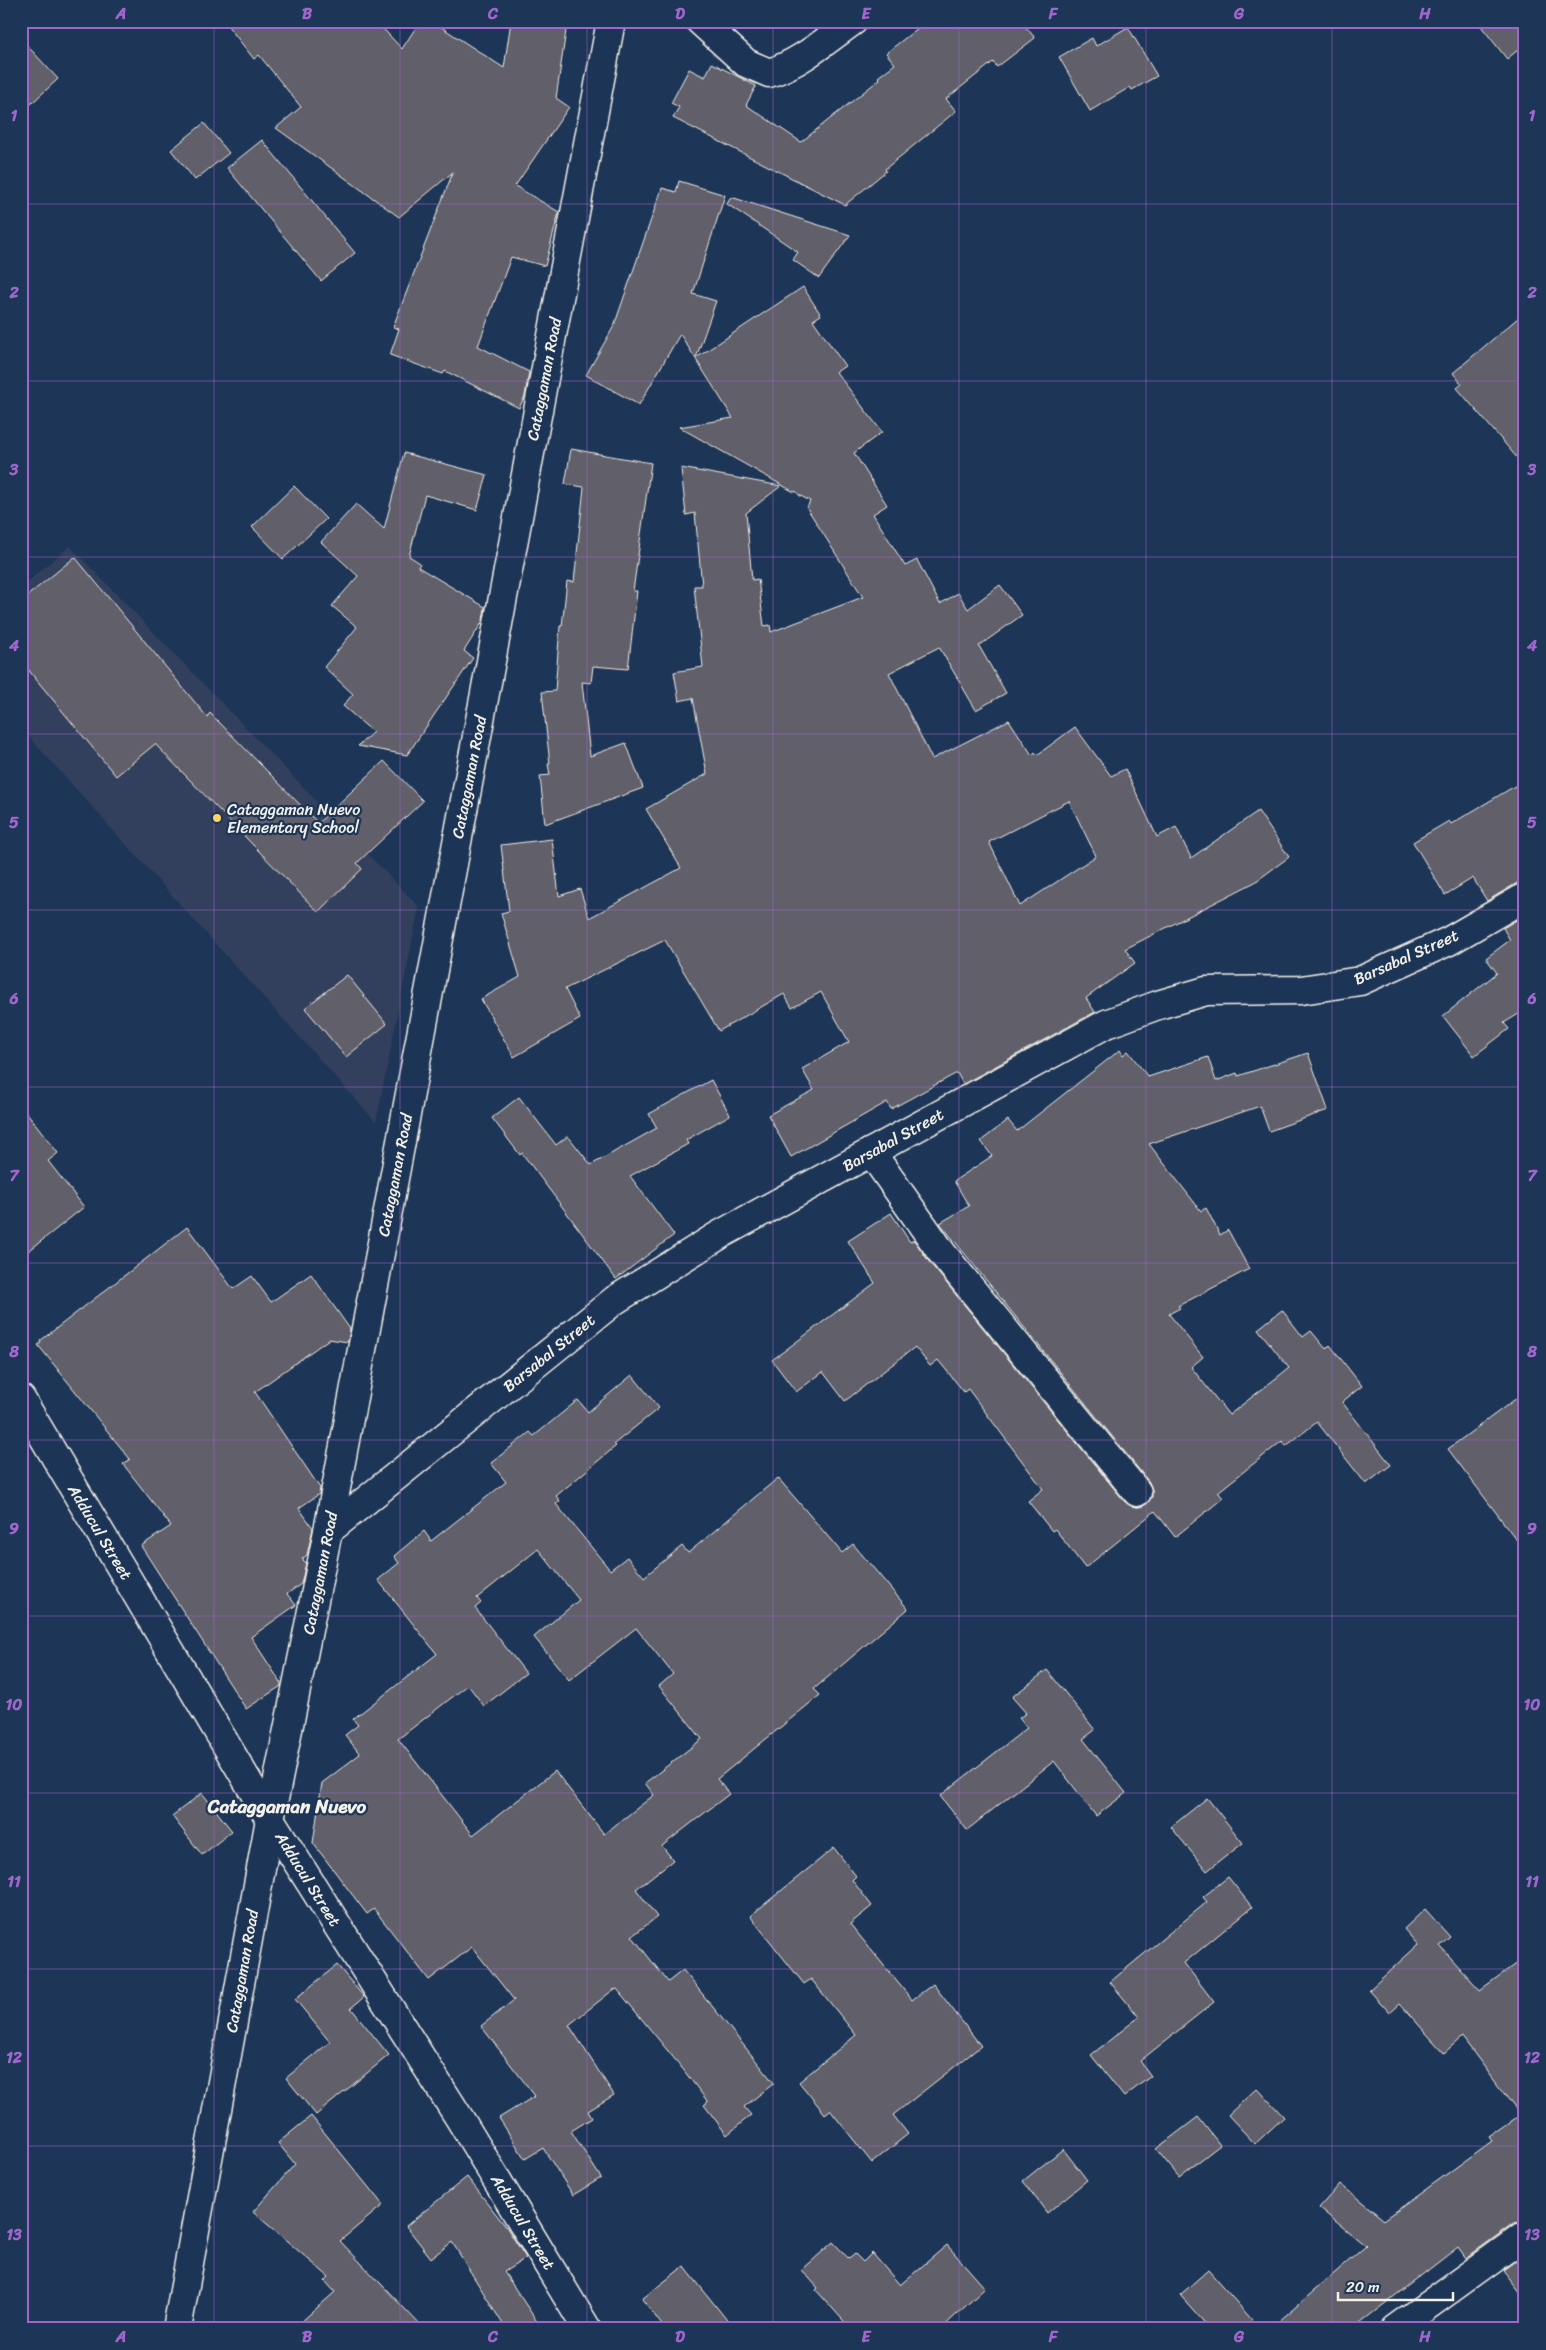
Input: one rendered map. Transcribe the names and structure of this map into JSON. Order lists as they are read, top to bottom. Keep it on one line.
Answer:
{"streets":{"street":["Cataggaman Road","Barsabal Street","Adducul Street"]},"crossings":[["Cataggaman Road","Barsabal Street"],["Cataggaman Road","Adducul Street"]],"districts":["Cataggaman Nuevo"],"places":["Cataggaman Nuevo Elementary School"],"scale_bar":"20 m","grid":{"columns":["A","B","C","D","E","F","G","H"],"rows":["1","2","3","4","5","6","7","8","9","10","11","12","13"]}}
